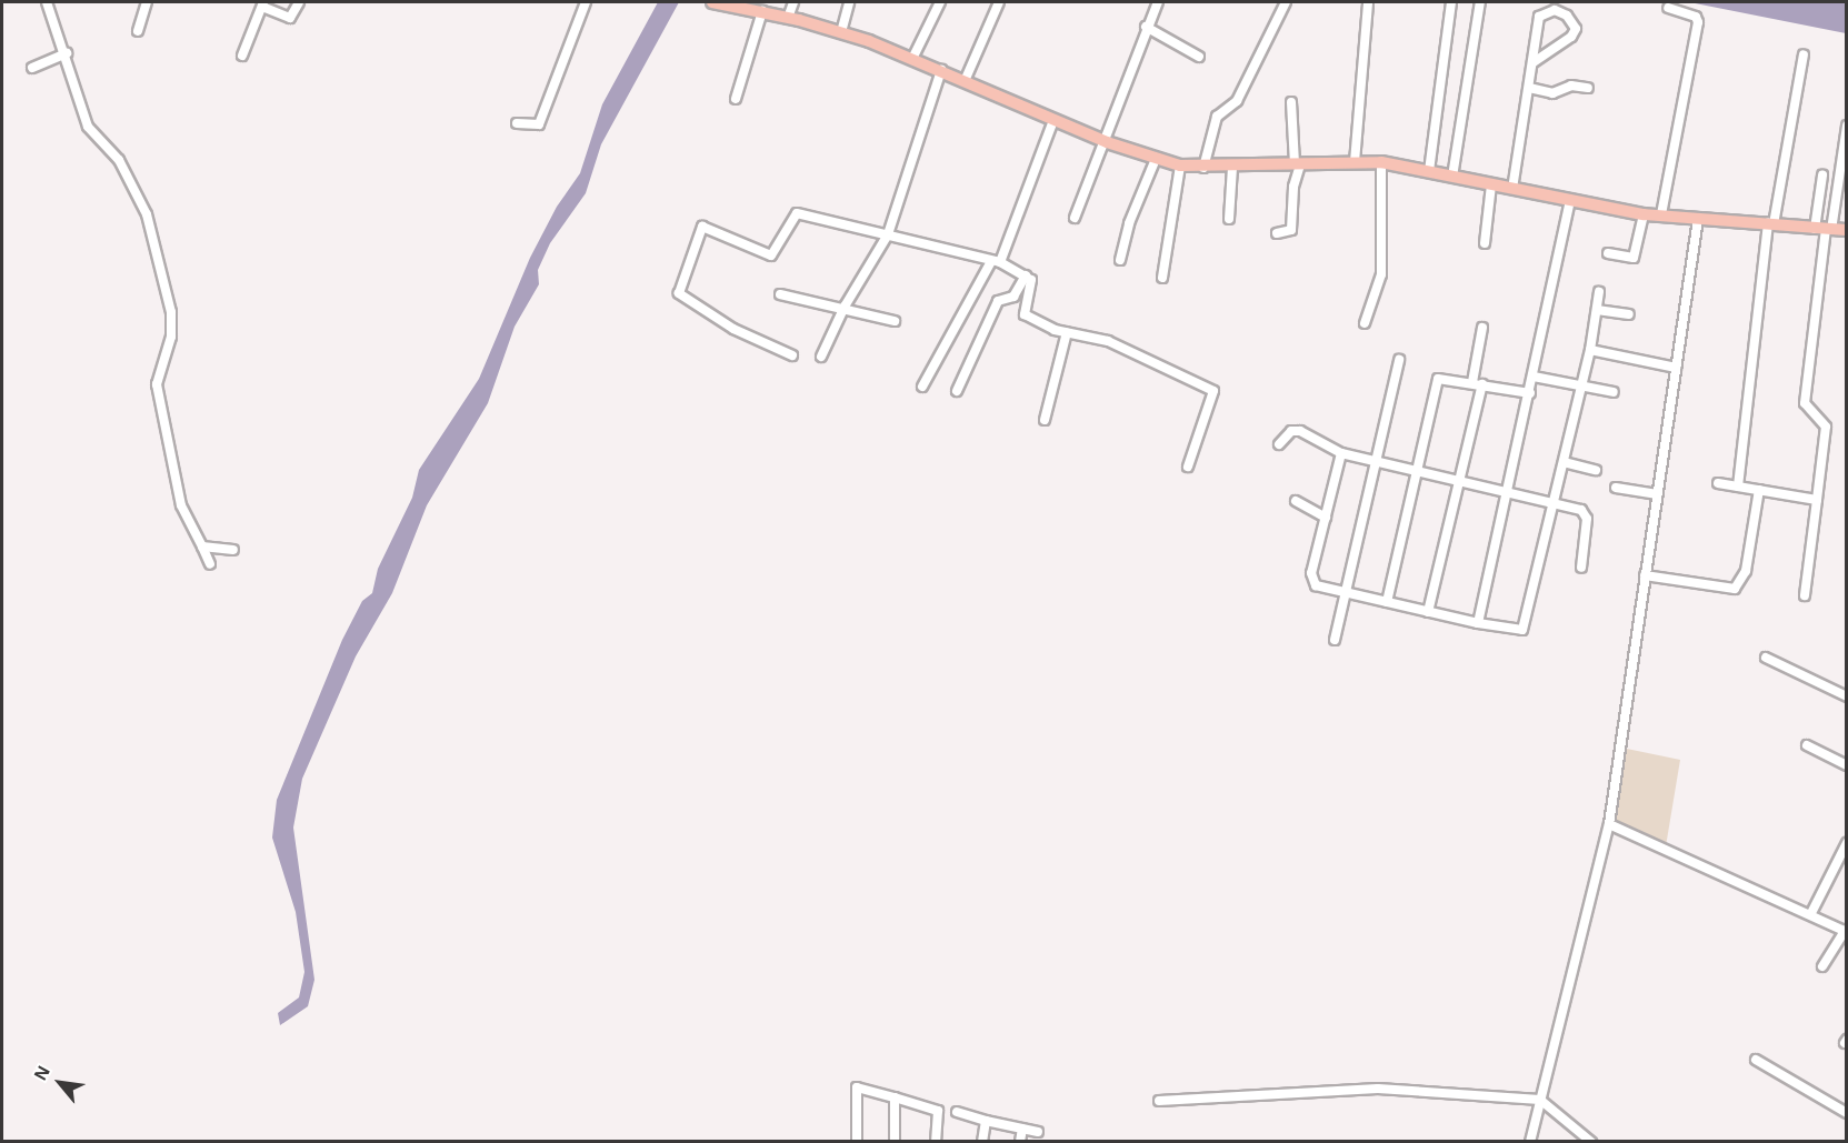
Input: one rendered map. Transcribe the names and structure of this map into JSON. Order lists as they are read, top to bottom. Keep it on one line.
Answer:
{"north":"top left"}
